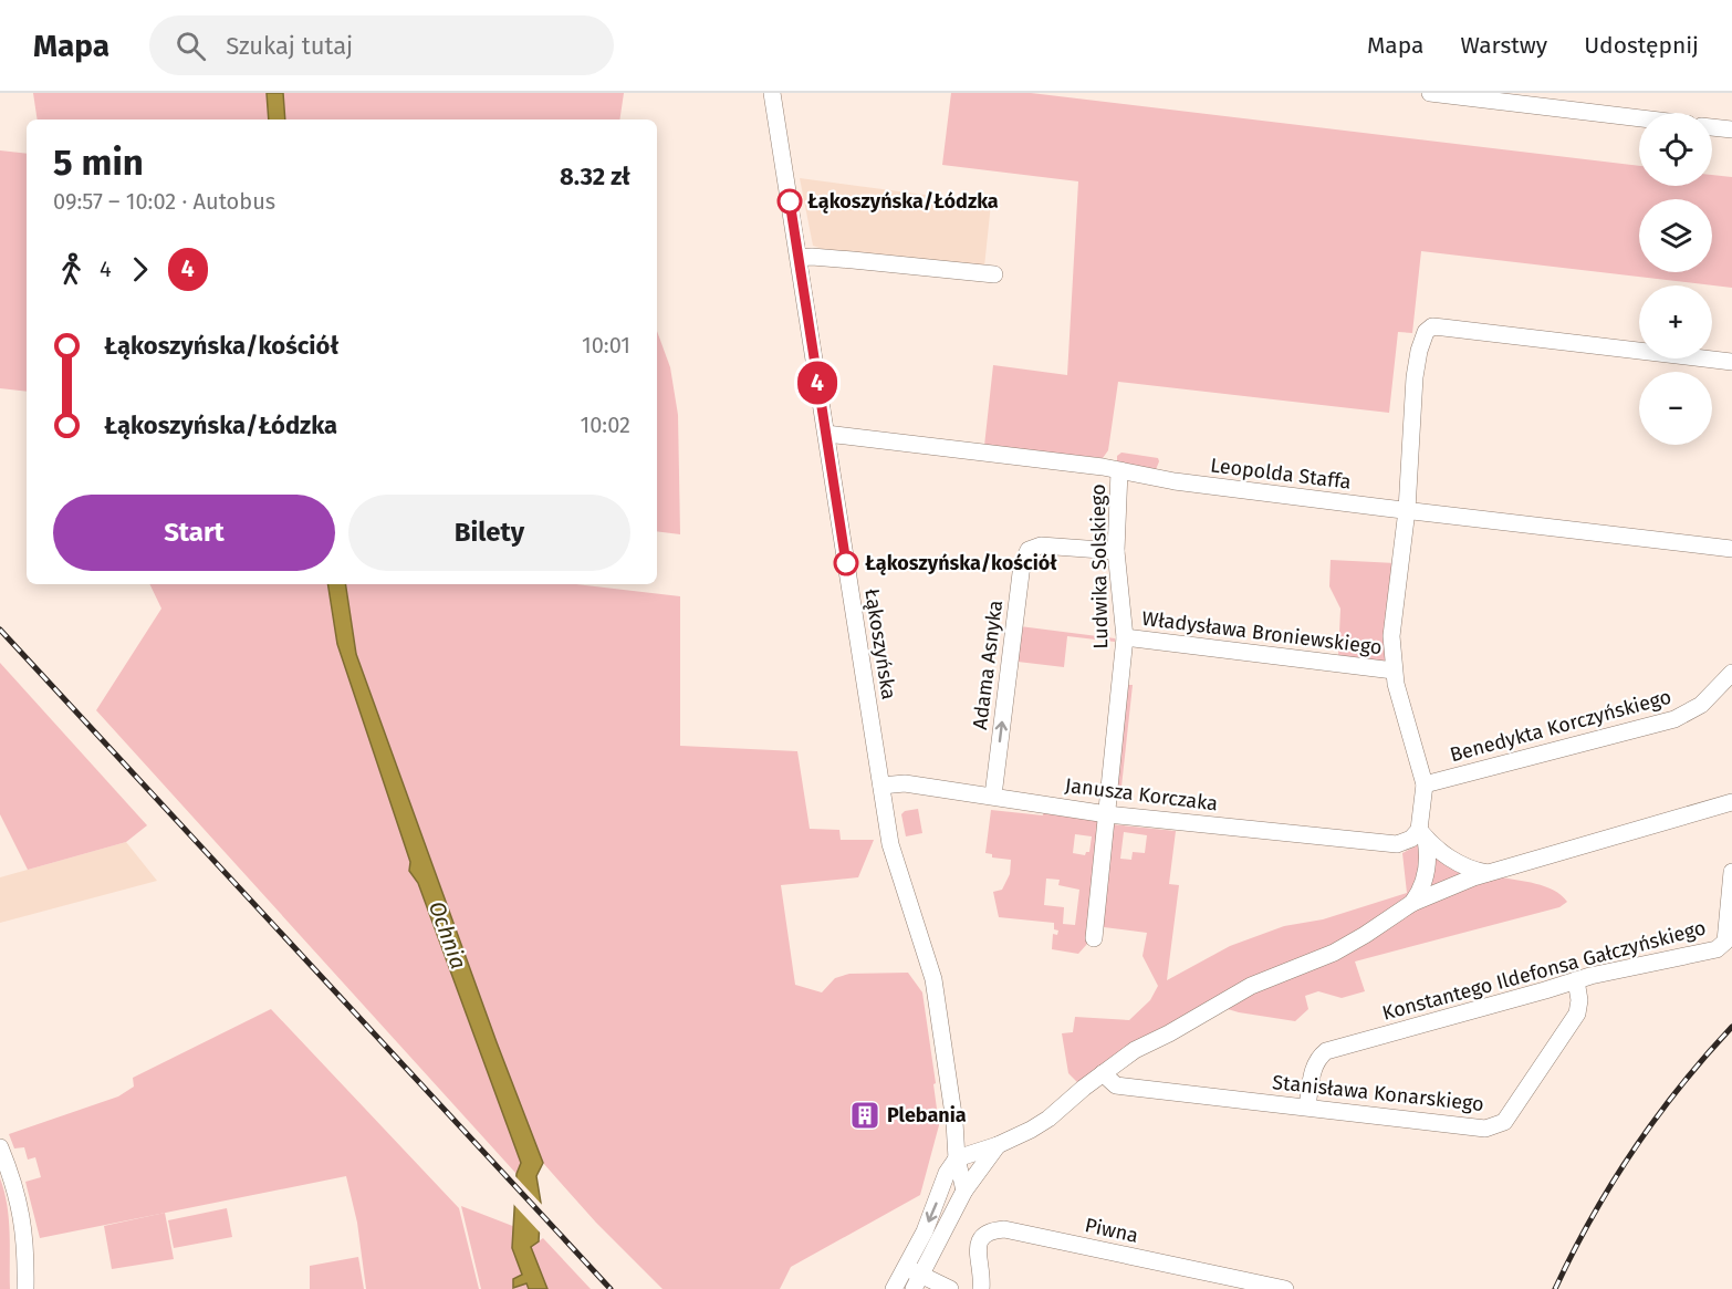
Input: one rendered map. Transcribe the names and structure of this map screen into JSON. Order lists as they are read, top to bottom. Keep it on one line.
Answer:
{"streets":{"street":["Leopolda Staffa","Ludwika Solskiego","Władysława Broniewskiego","Łąkoszyńska","Adama Asnyka","Benedykta Korczyńskiego","Janusza Korczaka","Konstantego Ildefonsa Gałczyńskiego","Stanisława Konarskiego","Piwna"]},"crossings":[["Leopolda Staffa","Ludwika Solskiego"],["Leopolda Staffa","Łąkoszyńska"],["Ludwika Solskiego","Władysława Broniewskiego"],["Ludwika Solskiego","Adama Asnyka"],["Ludwika Solskiego","Janusza Korczaka"],["Łąkoszyńska","Janusza Korczaka"],["Adama Asnyka","Janusza Korczaka"],["Konstantego Ildefonsa Gałczyńskiego","Stanisława Konarskiego"]],"one_way":["Adama Asnyka"],"water":["Ochnia"],"places":{"other":["Łąkoszyńska/Łódzka","Łąkoszyńska/kościół"],"building":["Plebania"]},"lines":["bus line 4"],"page":{"header":"Mapa","search":"Szukaj tutaj","nav":["Mapa","Warstwy","Udostępnij"],"on_map":"4","map_buttons":["+","−"],"heading":["5 min","09:57 – 10:02 · Autobus","8.32 zł"],"legs":["4","4"],"list":[{"name":"Łąkoszyńska/kościół","value":"10:01"},{"name":"Łąkoszyńska/Łódzka","value":"10:02"}],"buttons":["Start","Bilety"]}}
